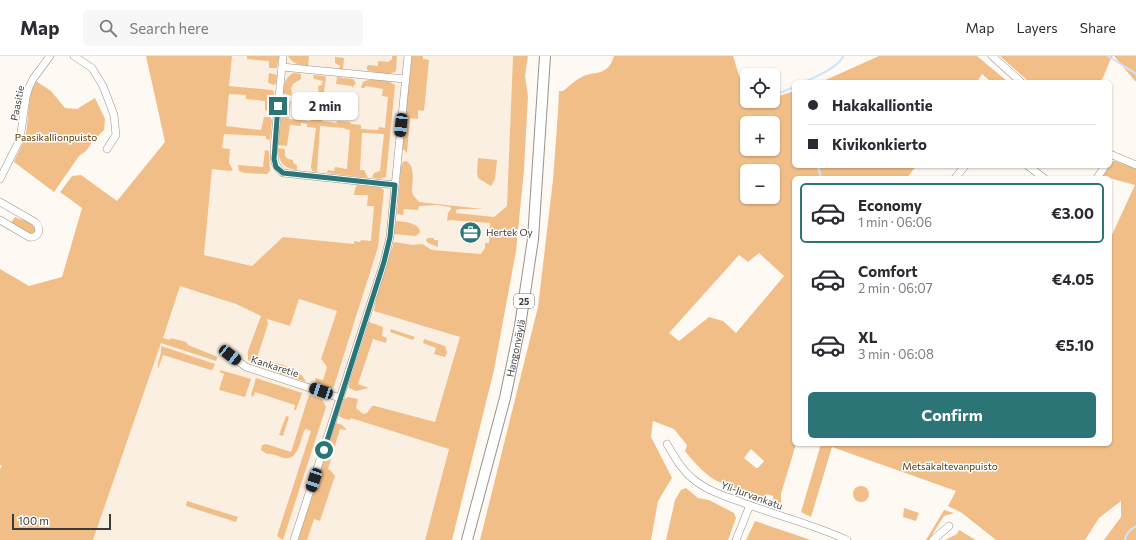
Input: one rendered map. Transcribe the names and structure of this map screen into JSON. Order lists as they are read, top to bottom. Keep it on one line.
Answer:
{"streets":{"highway":["25","Hangonväylä"],"street":["Paasitie","Kankaretie","Yli-Jurvankatu"]},"parks":["Paasikallionpuisto","Metsäkaltevanpuisto"],"places":{"office":["Hertek Oy"]},"scale_bar":"100 m","page":{"header":"Map","search":"Search here","nav":["Map","Layers","Share"],"map_buttons":["+","−"],"banner":["Hakakalliontie","Kivikonkierto"],"bubble":"2 min","list":[{"name":"Economy","note":"1 min · 06:06","value":"€3.00"},{"name":"Comfort","note":"2 min · 06:07","value":"€4.05"},{"name":"XL","note":"3 min · 06:08","value":"€5.10"}],"buttons":"Confirm","scale":"100 m"}}
